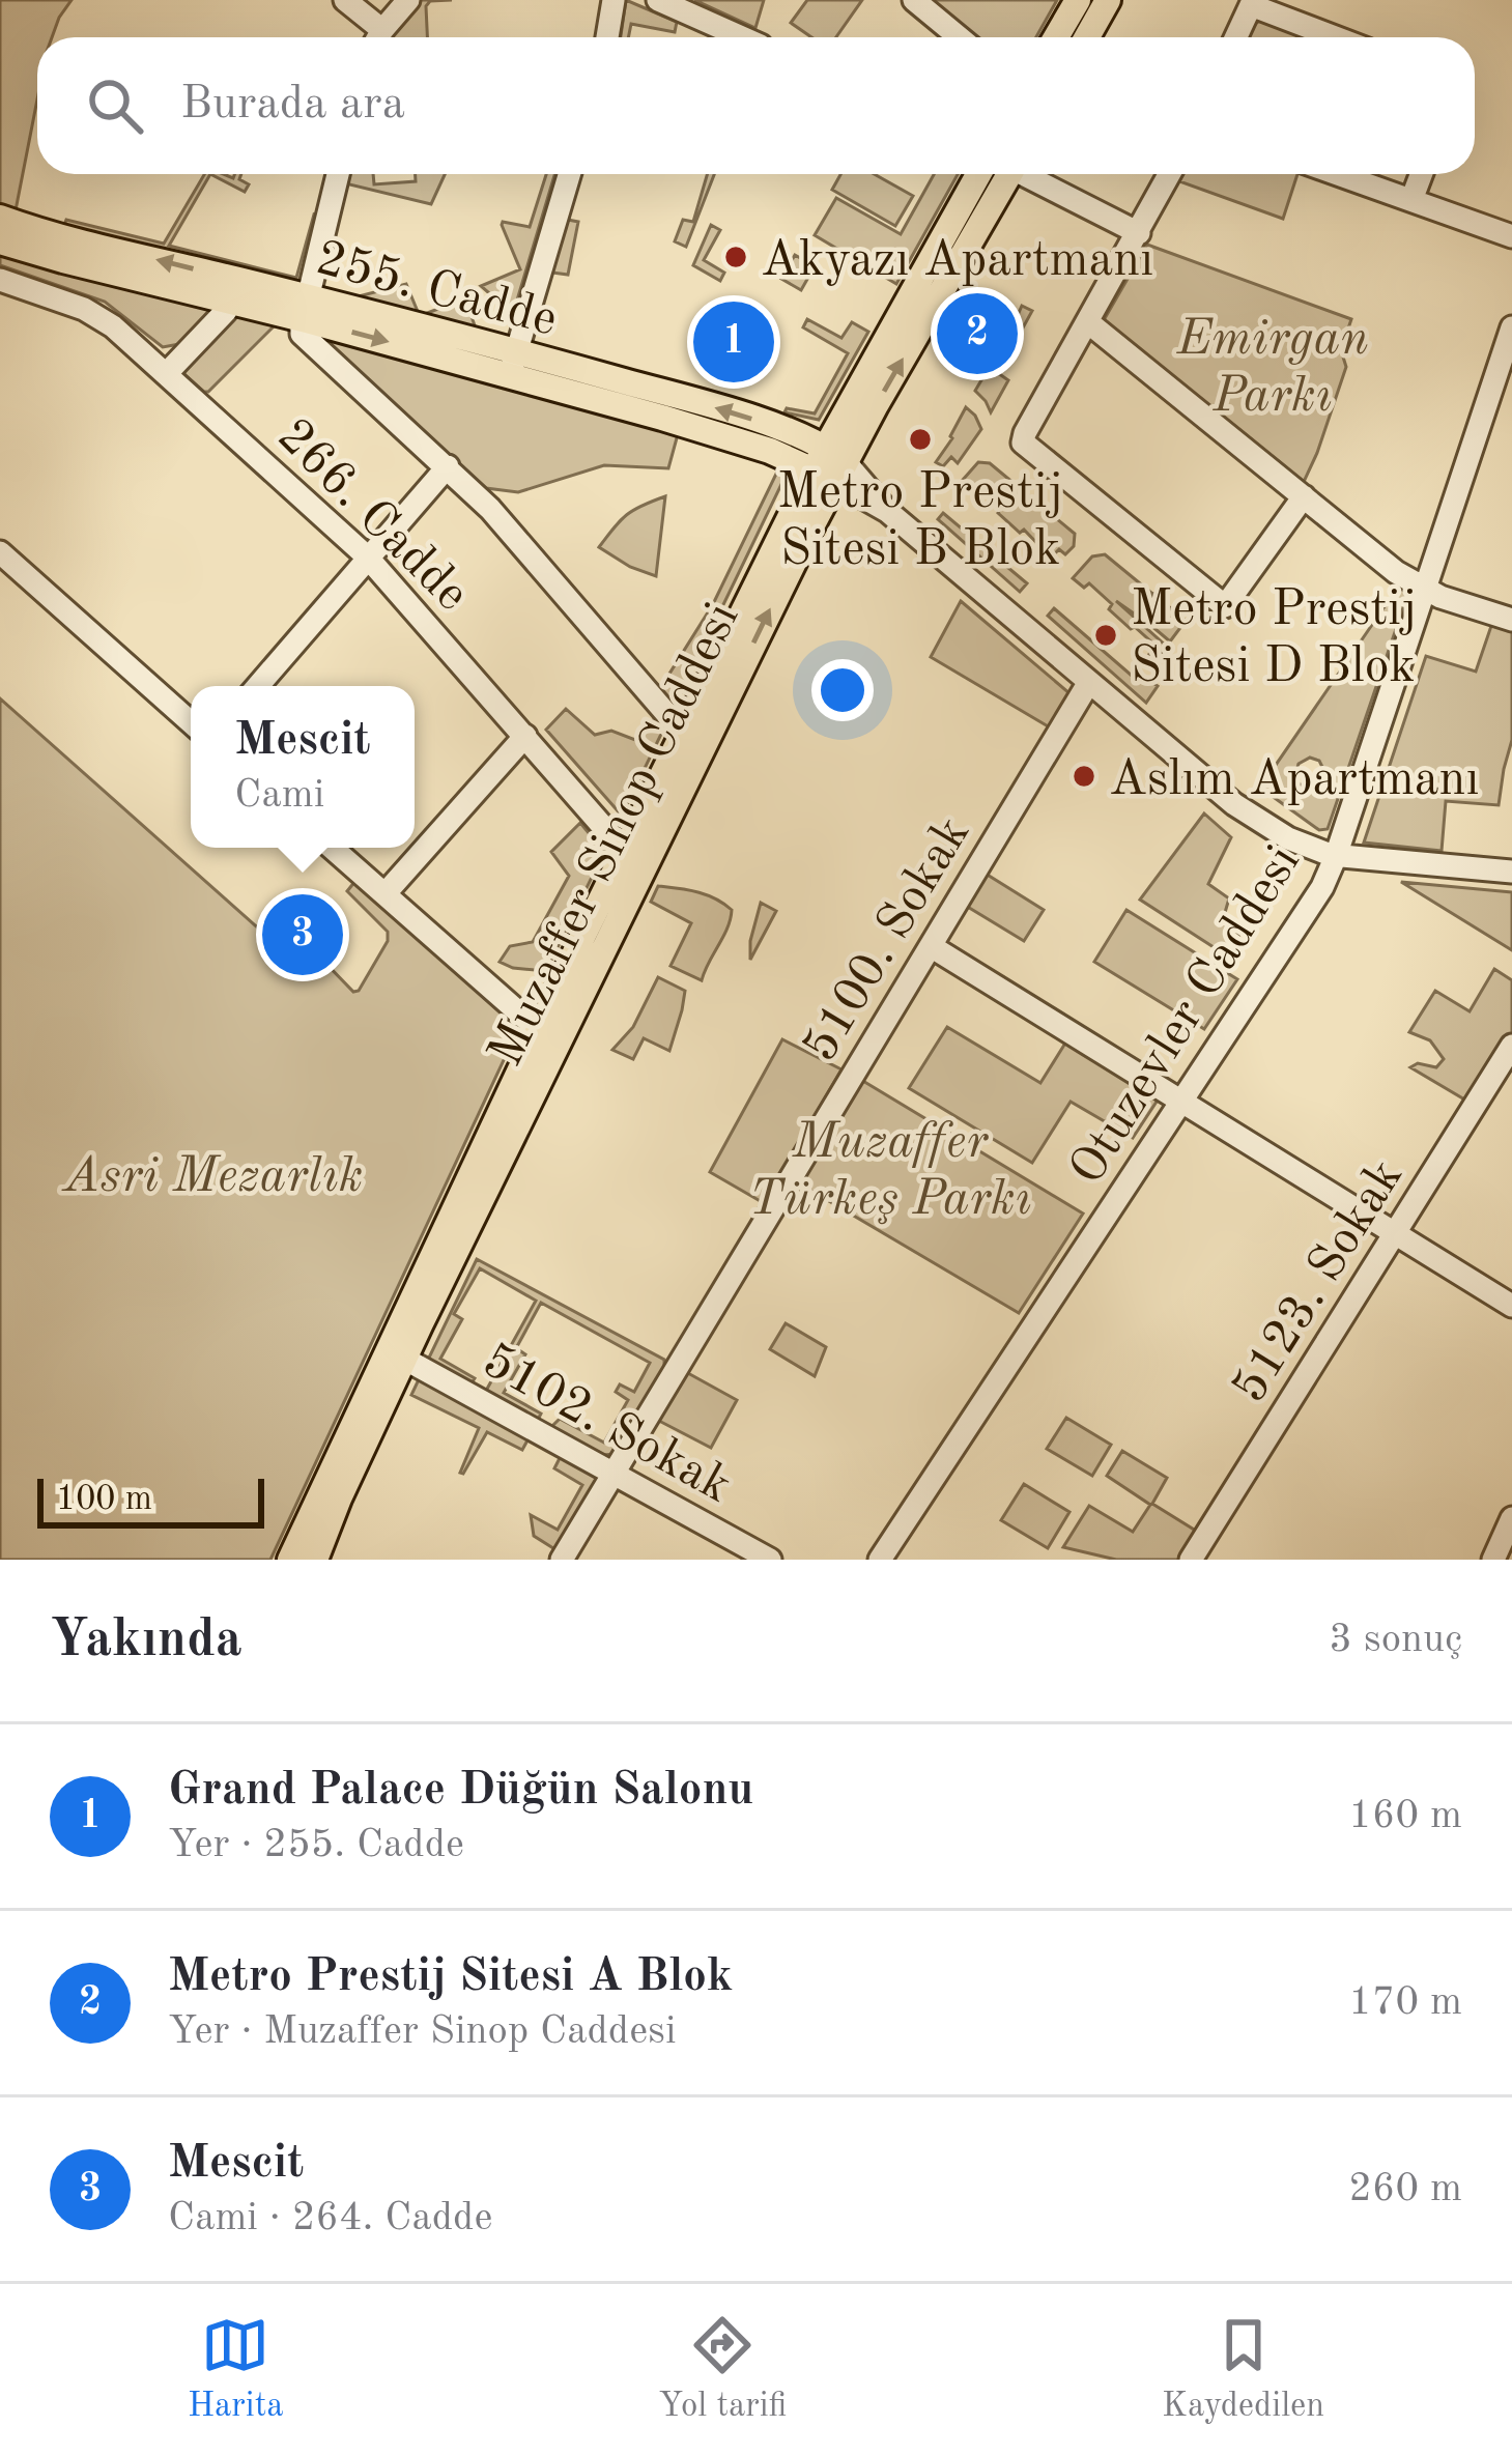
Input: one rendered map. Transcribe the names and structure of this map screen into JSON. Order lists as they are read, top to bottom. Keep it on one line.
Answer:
{"streets":{"main road":["255. Cadde","Muzaffer Sinop Caddesi"],"street":["266. Cadde","5100. Sokak","Otuzevler Caddesi","5123. Sokak","5102. Sokak"]},"crossings":[["255. Cadde","Muzaffer Sinop Caddesi"],["266. Cadde","Muzaffer Sinop Caddesi"],["Muzaffer Sinop Caddesi","5102. Sokak"],["5100. Sokak","5102. Sokak"]],"parks":["Emirgan Parkı","Muzaffer Türkeş Parkı","Asri Mezarlık"],"places":["Akyazı Apartmanı","Metro Prestij Sitesi B Blok","Metro Prestij Sitesi D Blok","Aslım Apartmanı"],"scale_bar":"100 m","page":{"search":"Burada ara","pins":["2","1","3"],"popup":["Mescit","Cami"],"scale":"100 m","heading":["Yakında","3 sonuç"],"list":[{"mark":"1","name":"Grand Palace Düğün Salonu","note":"Yer · 255. Cadde","value":"160 m"},{"mark":"2","name":"Metro Prestij Sitesi A Blok","note":"Yer · Muzaffer Sinop Caddesi","value":"170 m"},{"mark":"3","name":"Mescit","note":"Cami · 264. Cadde","value":"260 m"}],"nav":["Harita","Yol tarifi","Kaydedilen"]}}
